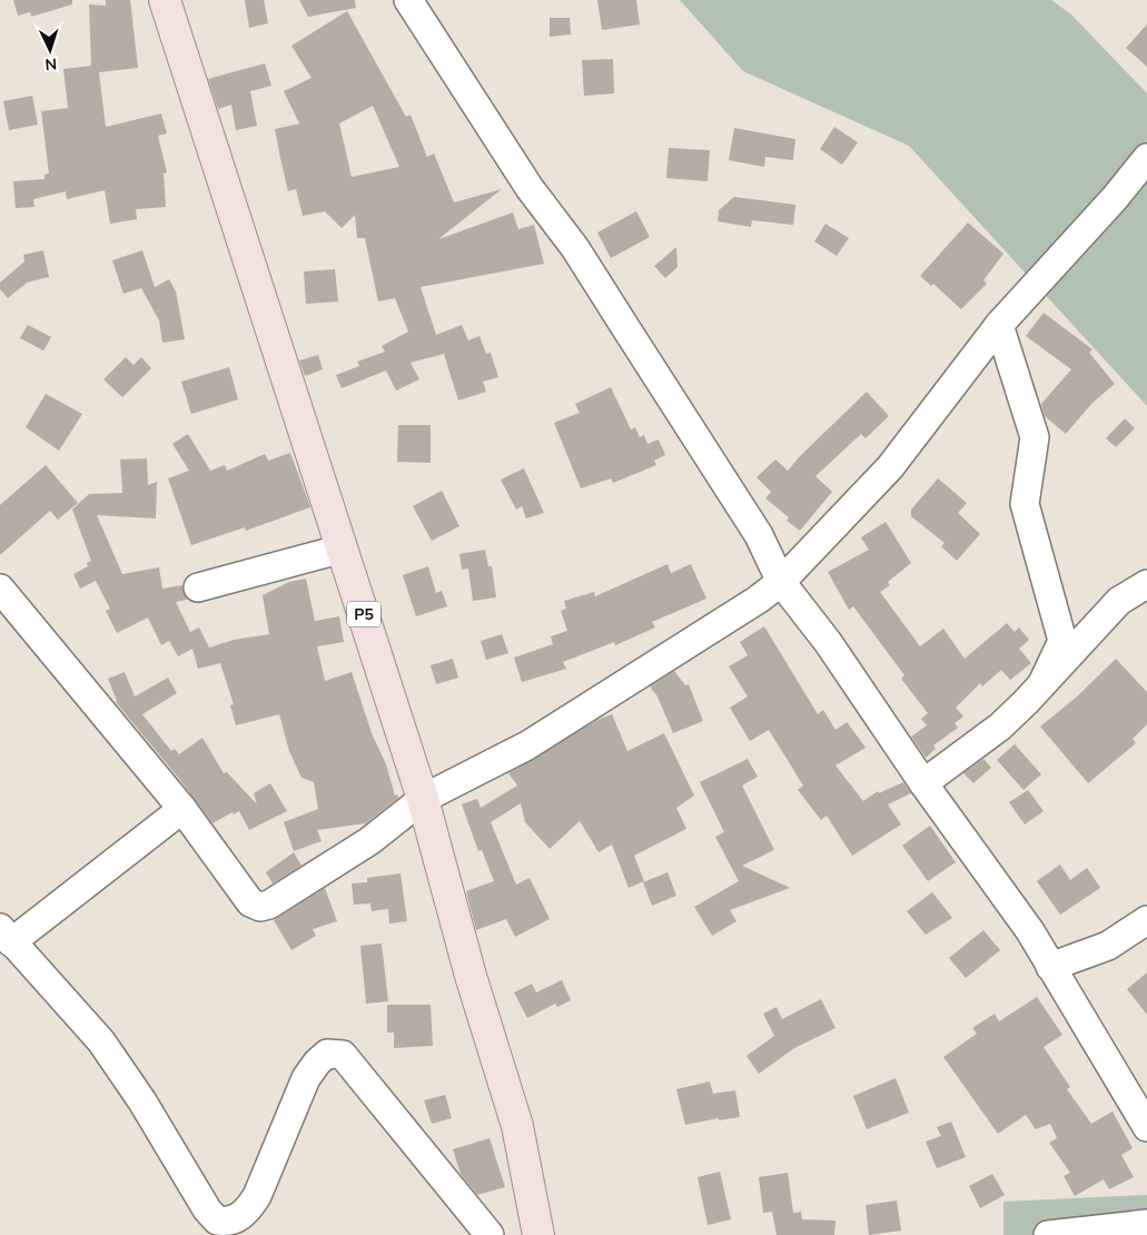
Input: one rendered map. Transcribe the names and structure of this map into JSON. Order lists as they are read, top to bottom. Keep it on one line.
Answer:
{"streets":{"main road":["P5"]},"north":"bottom"}
